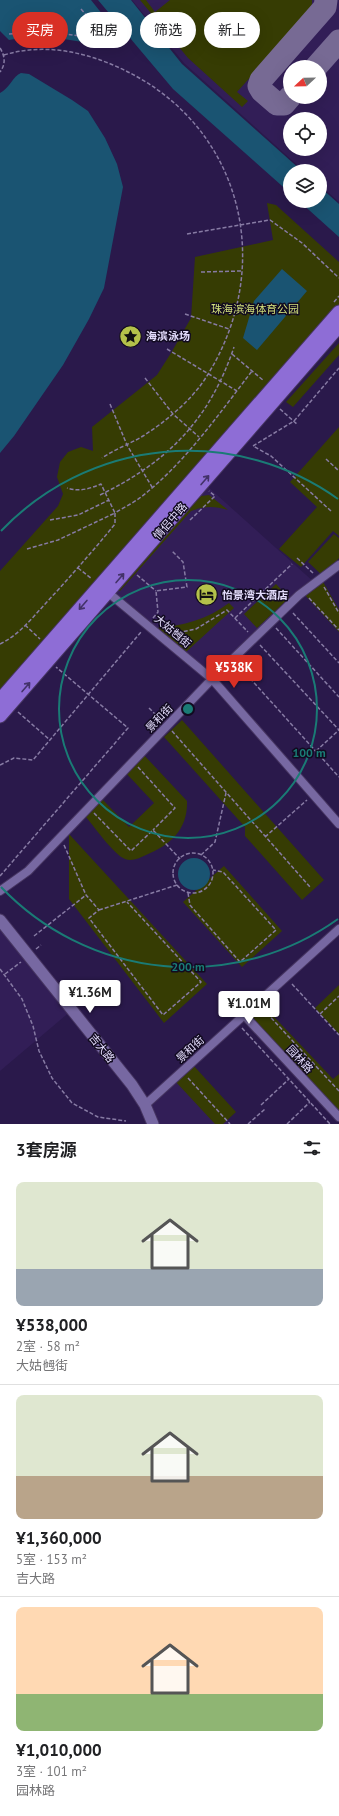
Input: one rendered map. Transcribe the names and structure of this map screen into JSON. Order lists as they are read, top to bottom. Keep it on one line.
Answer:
{"streets":{"highway":["情侣中路"],"main road":["吉大路"],"street":["大姑乸街","景和街","园林路"]},"crossings":[["情侣中路","大姑乸街"],["大姑乸街","景和街"],["景和街","吉大路"],["景和街","园林路"]],"parks":["珠海滨海体育公园"],"places":{"place":["海滨泳场"],"hotel":["怡景湾大酒店"]},"north":"left","page":{"chip":["买房","租房","筛选","新上"],"price":["¥538K","¥1.36M","¥1.01M"],"heading":"3套房源","list":[{"name":"¥538,000","note":"2室 · 58 m² · 大姑乸街"},{"name":"¥1,360,000","note":"5室 · 153 m² · 吉大路"},{"name":"¥1,010,000","note":"3室 · 101 m² · 园林路"}]},"rings":["100 m","200 m"]}
